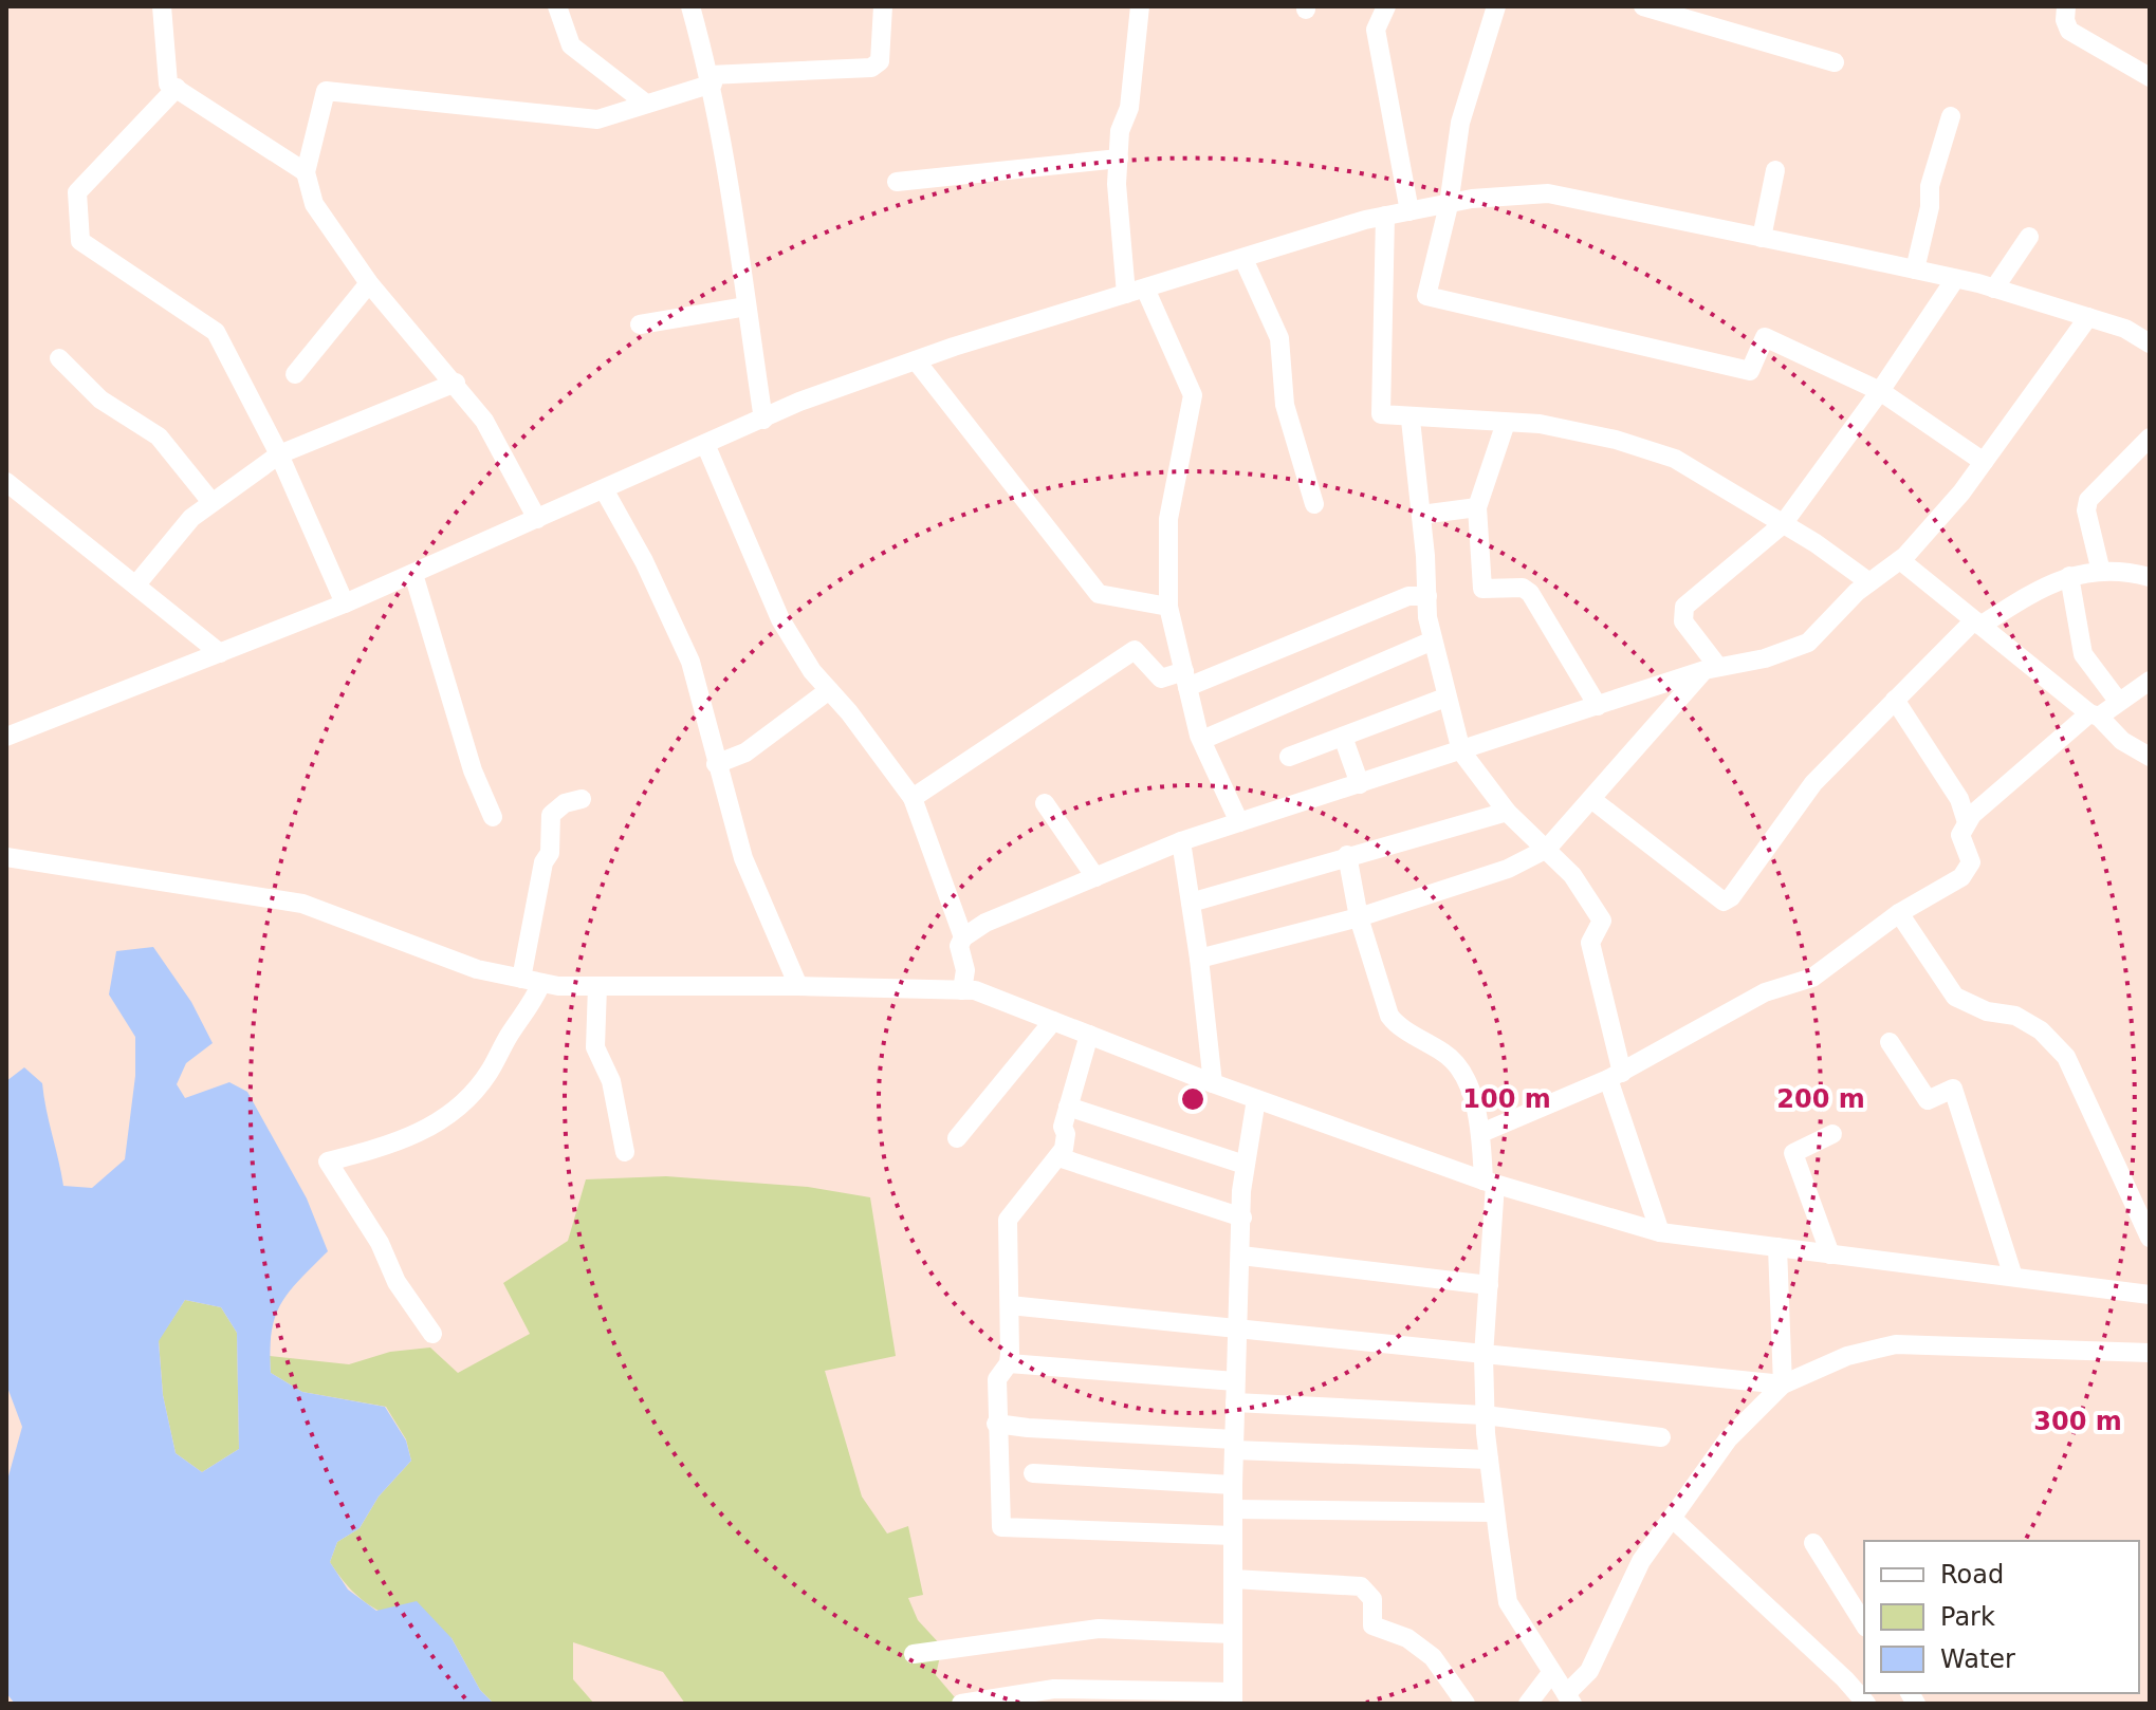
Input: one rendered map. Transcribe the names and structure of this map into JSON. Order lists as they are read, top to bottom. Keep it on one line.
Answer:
{"legend":["Road","Park","Water"],"rings":["100 m","200 m","300 m"]}
